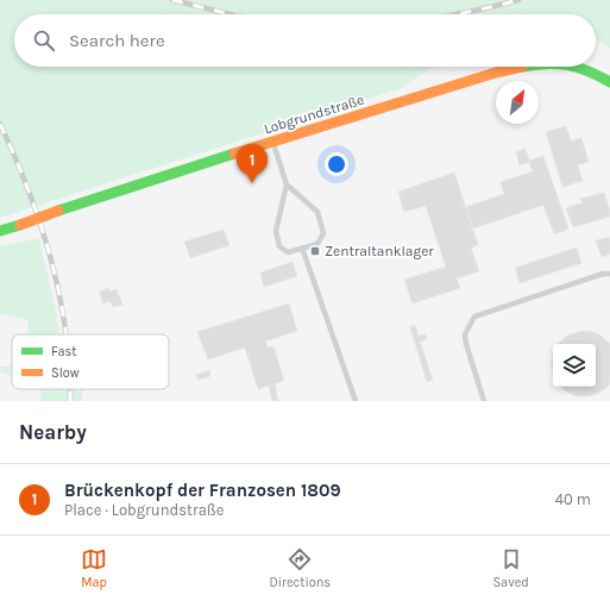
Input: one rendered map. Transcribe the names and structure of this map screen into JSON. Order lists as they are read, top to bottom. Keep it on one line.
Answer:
{"streets":{"street":["Lobgrundstraße"]},"places":{"transit":["Zentraltanklager"]},"legend":["Fast","Slow"],"north":"top right","page":{"search":"Search here","pins":"1","heading":"Nearby","list":[{"mark":"1","name":"Brückenkopf der Franzosen 1809","note":"Place · Lobgrundstraße","value":"40 m"}],"nav":["Map","Directions","Saved"]}}
